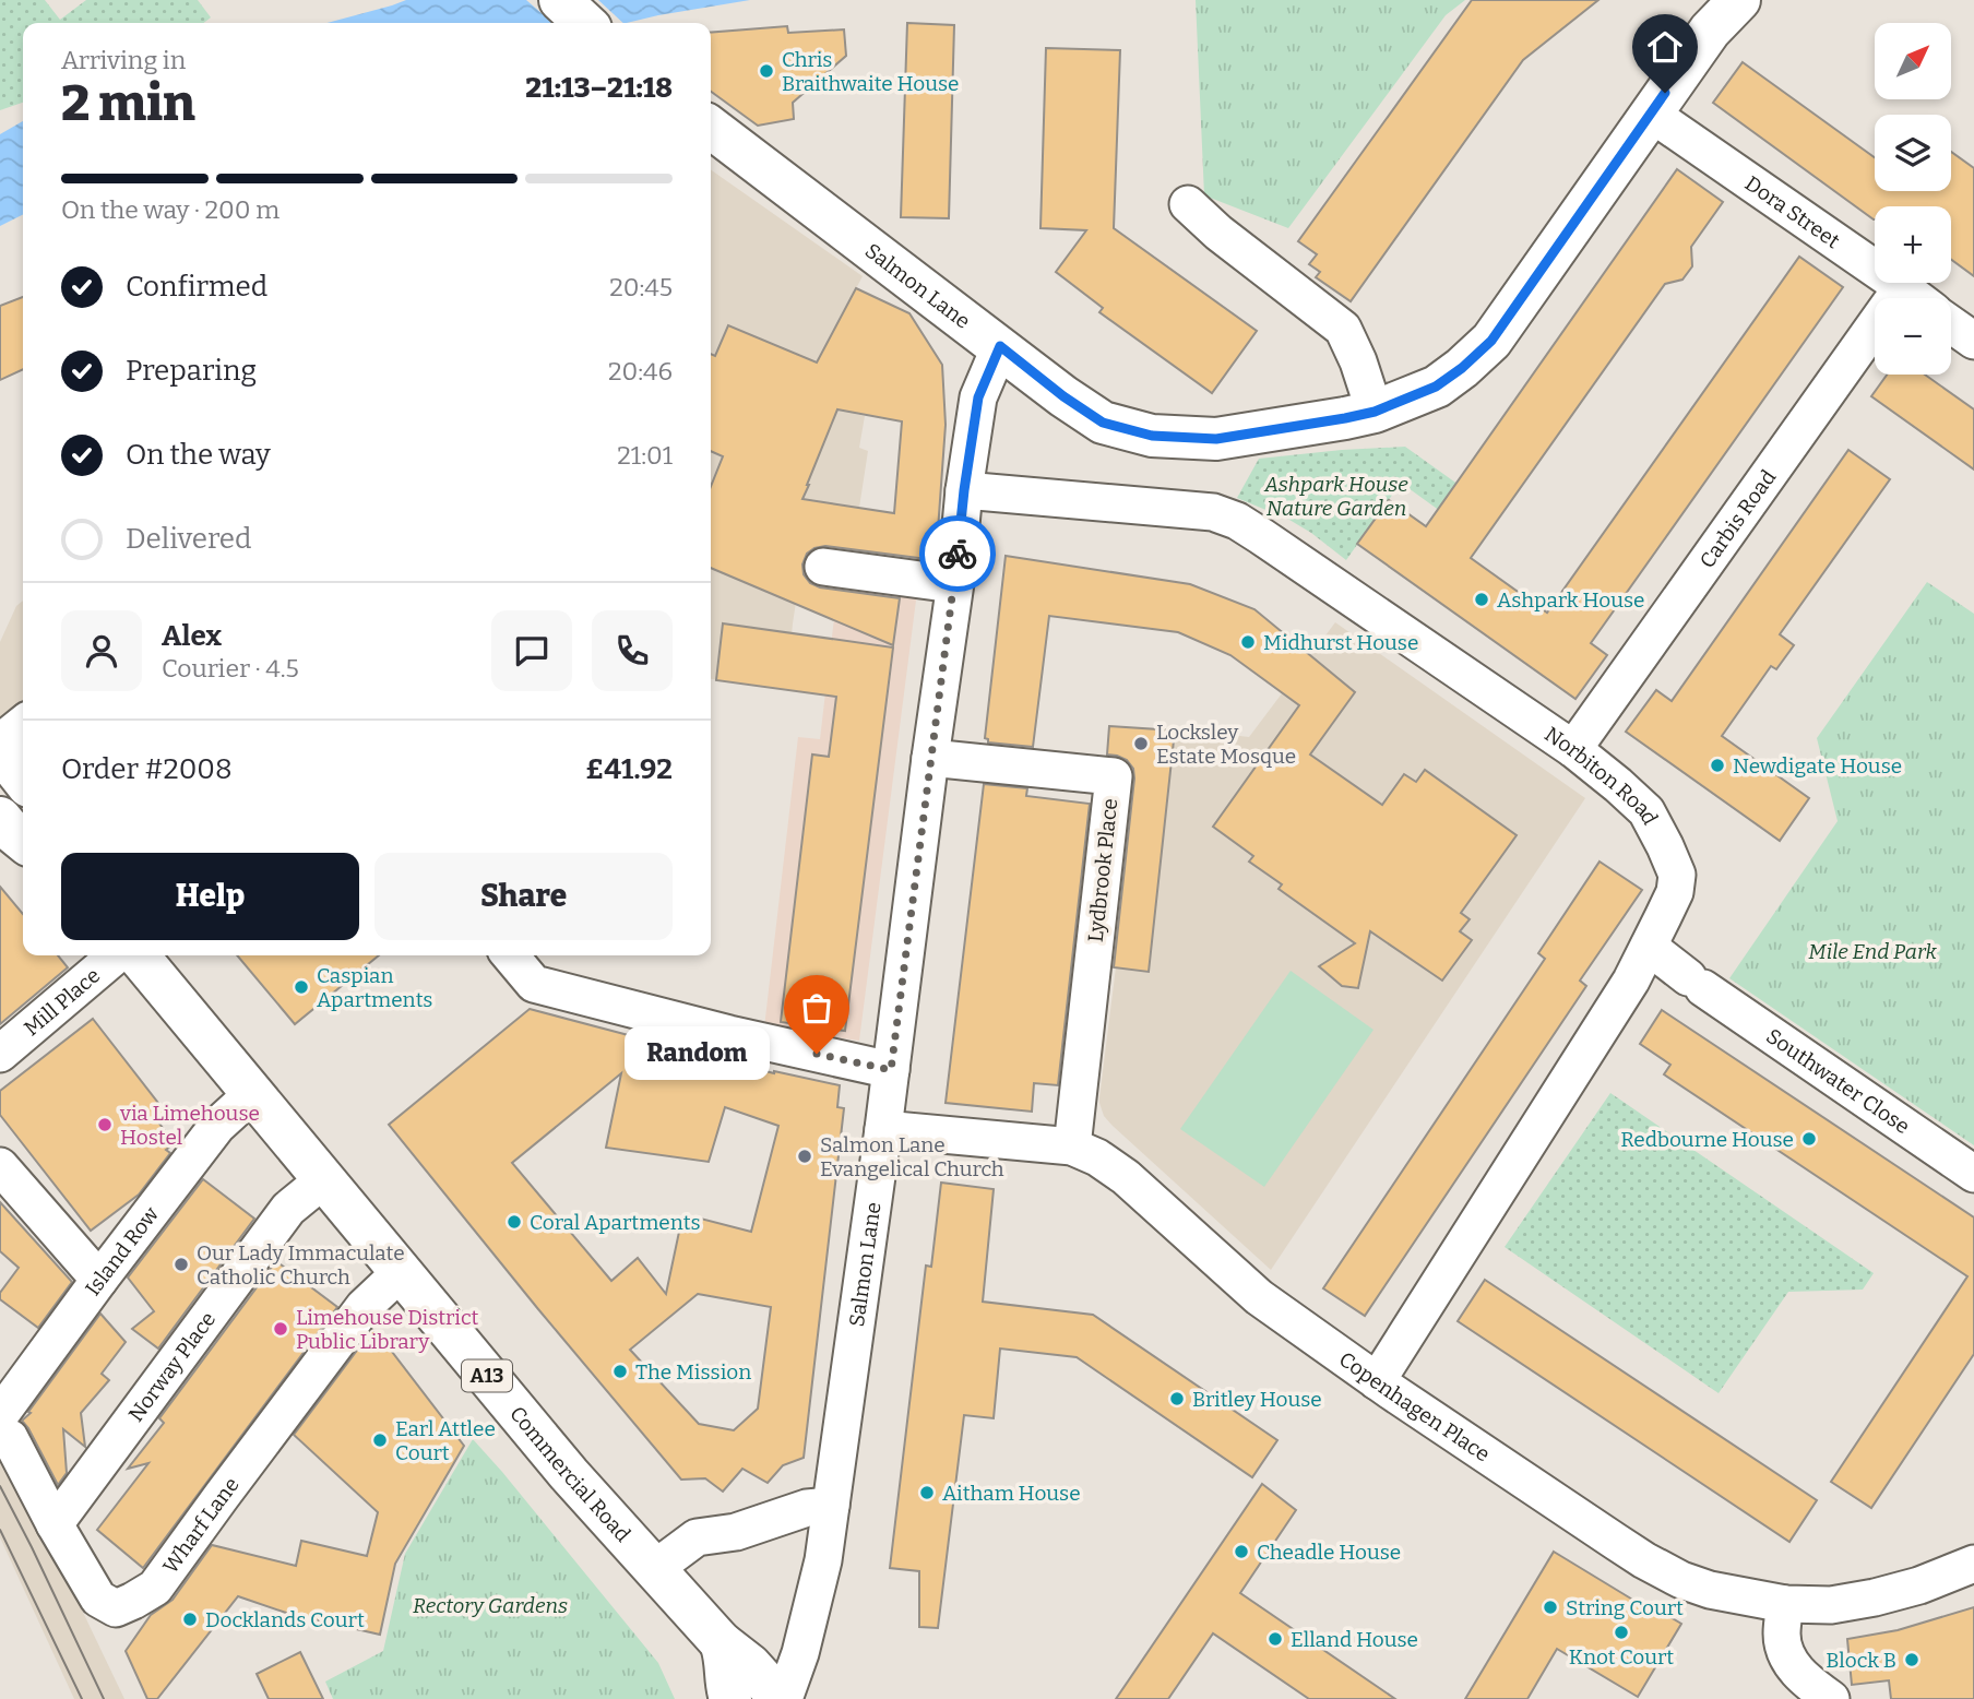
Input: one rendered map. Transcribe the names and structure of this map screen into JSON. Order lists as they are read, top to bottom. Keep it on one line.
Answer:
{"streets":{"main road":["Salmon Lane","A13","Commercial Road"],"street":["Dora Street","Carbis Road","Norbiton Road","Lydbrook Place","Mill Place","Southwater Close","Island Row","Norway Place","Copenhagen Place","Wharf Lane"]},"crossings":[["Dora Street","Carbis Road"],["Salmon Lane","Norbiton Road"],["Salmon Lane","Lydbrook Place"],["Salmon Lane","Copenhagen Place"],["Salmon Lane","Commercial Road"],["Carbis Road","Norbiton Road"],["Norbiton Road","Southwater Close"],["Norbiton Road","Copenhagen Place"],["Lydbrook Place","Copenhagen Place"],["Island Row","Commercial Road"],["Island Row","Wharf Lane"],["Norway Place","Commercial Road"],["Norway Place","Wharf Lane"],["Commercial Road","Wharf Lane"]],"parks":["Ashpark House Nature Garden","Mile End Park","Rectory Gardens"],"places":["Chris Braithwaite House","Ashpark House","Midhurst House","Locksley Estate Mosque","Newdigate House","Caspian Apartments","Random","via Limehouse Hostel","Redbourne House","Salmon Lane Evangelical Church","Coral Apartments","Our Lady Immaculate Catholic Church","Limehouse District Public Library","The Mission","Britley House","Earl Attlee Court","Aitham House","Cheadle House","String Court","Docklands Court","Knot Court","Elland House","Block B"],"north":"top right","page":{"map_buttons":["+","−"],"heading":["2 min","Arriving in","21:13–21:18"],"panel":["Alex","Courier · 4.5","Order #2008","£41.92"],"bar":"On the way · 200 m","list":[["Confirmed","20:45"],["Preparing","20:46"],["On the way","21:01"],"Delivered"],"buttons":["Help","Share"],"bubble":"Random"}}
